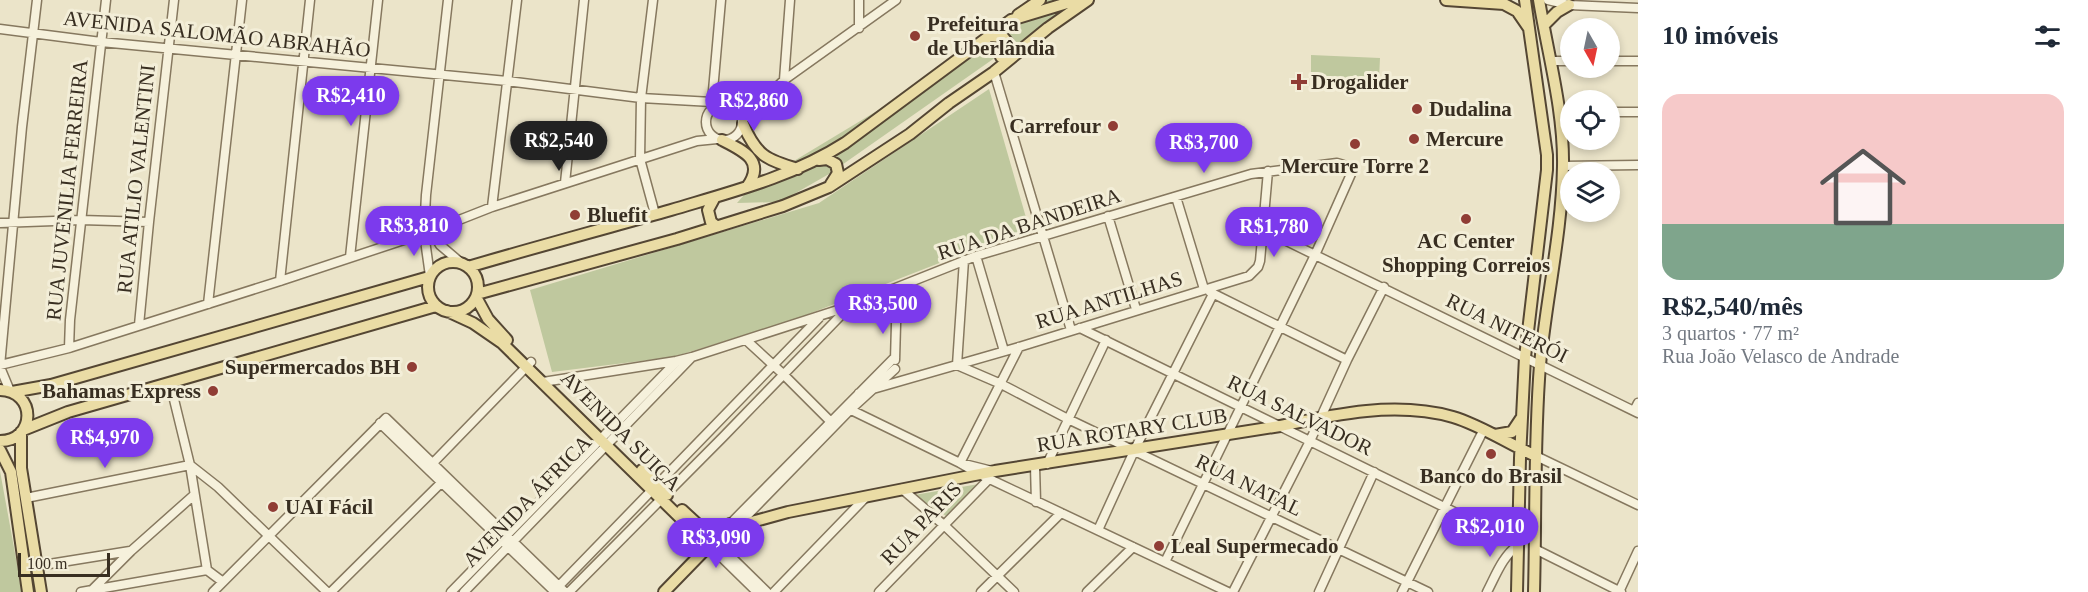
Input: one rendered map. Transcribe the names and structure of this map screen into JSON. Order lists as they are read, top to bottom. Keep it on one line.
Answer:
{"streets":{"main road":["RUA ROTARY CLUB","AVENIDA SUIÇA"],"street":["AVENIDA SALOMÃO ABRAHÃO","RUA ATILIO VALENTINI","RUA JUVENILIA FERREIRA","RUA DA BANDEIRA","RUA ANTILHAS","RUA NITERÓI","RUA SALVADOR","RUA NATAL","AVENIDA ÁFRICA","RUA PARIS"]},"crossings":[["AVENIDA SALOMÃO ABRAHÃO","RUA ATILIO VALENTINI"],["AVENIDA SALOMÃO ABRAHÃO","RUA JUVENILIA FERREIRA"],["RUA DA BANDEIRA","RUA ANTILHAS"],["RUA DA BANDEIRA","RUA NITERÓI"],["RUA DA BANDEIRA","AVENIDA SUIÇA"],["RUA DA BANDEIRA","AVENIDA ÁFRICA"],["RUA ANTILHAS","RUA NITERÓI"],["RUA ANTILHAS","RUA SALVADOR"],["RUA ANTILHAS","RUA NATAL"],["RUA SALVADOR","RUA ROTARY CLUB"],["RUA ROTARY CLUB","RUA NATAL"],["RUA ROTARY CLUB","RUA PARIS"],["AVENIDA SUIÇA","AVENIDA ÁFRICA"]],"places":{"other":["Prefeitura de Uberlândia","Dudalina","Carrefour","Mercure","Mercure Torre 2","Bluefit","AC Center Shopping Correios","Supermercados BH","Bahamas Express","Banco do Brasil","UAI Fácil","Leal Supermecado"],"health":["Drogalider"]},"scale_bar":"100 m","north":"bottom","page":{"heading":"10 imóveis","list":[{"name":"R$2,540/mês","note":"3 quartos · 77 m² · Rua João Velasco de Andrade"}],"price":["R$2,410","R$2,860","R$2,540","R$3,700","R$3,810","R$1,780","R$3,500","R$4,970","R$2,010","R$3,090"],"scale":"100 m"}}
